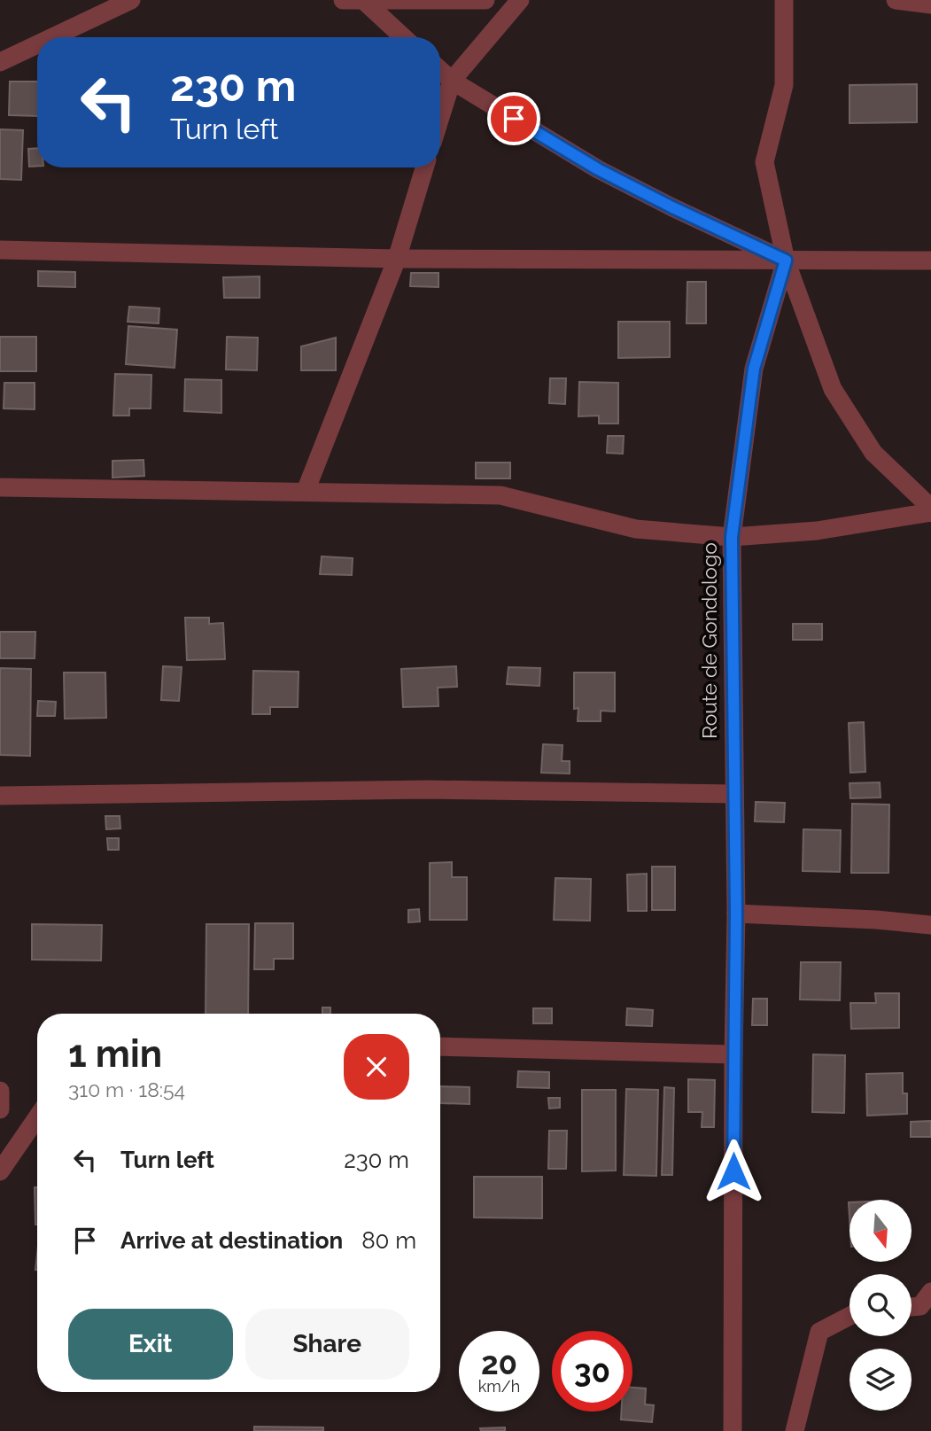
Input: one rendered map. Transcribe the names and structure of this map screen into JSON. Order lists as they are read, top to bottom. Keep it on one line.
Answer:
{"streets":{"street":["Route de Gondologo"]},"north":"bottom","page":{"turn":["230 m","Turn left"],"heading":["1 min","310 m · 18:54"],"list":[{"name":"Turn left","value":"230 m"},{"name":"Arrive at destination","value":"80 m"}],"buttons":["Exit","Share"],"speed":"20 km/h","limit":"30"}}
